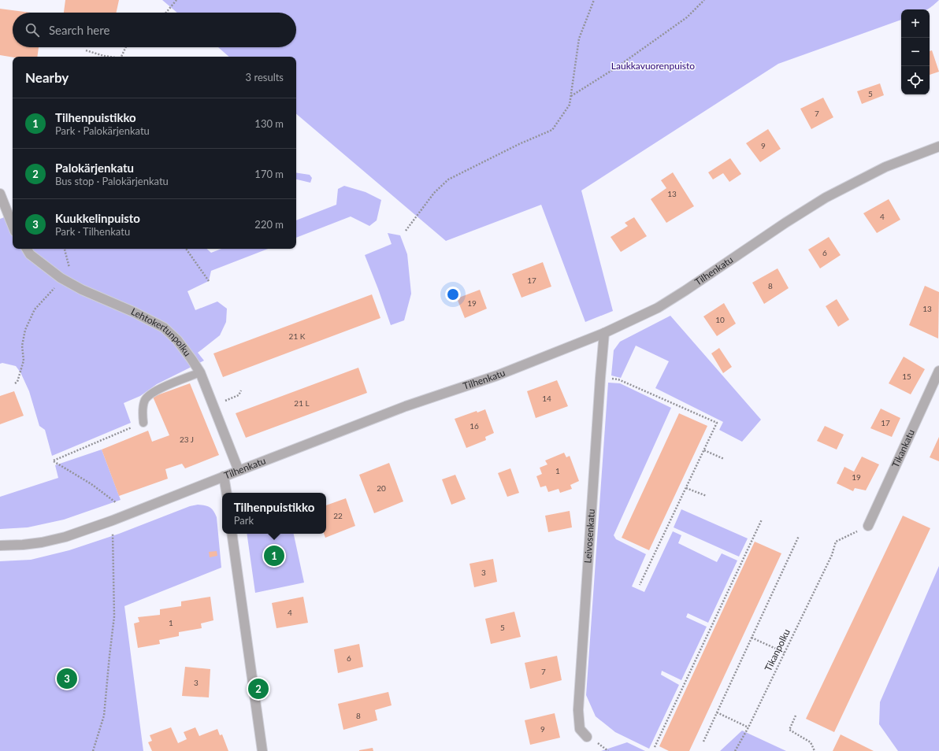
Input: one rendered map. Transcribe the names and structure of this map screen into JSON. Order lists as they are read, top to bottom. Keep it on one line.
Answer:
{"streets":{"street":["Tilhenkatu","Lehtokertunpolku","Tikankatu","Leivosenkatu"],"path":["Tikanpolku"]},"crossings":[["Tilhenkatu","Lehtokertunpolku"],["Tilhenkatu","Leivosenkatu"],["Tikankatu","Tikanpolku"]],"parks":["Laukkavuorenpuisto"],"house_numbers":["5","7","9","13","4","6","17","8","19","13","10","21 K","15","14","21 L","17","16","23 J","1","19","20","22","3","4","1","5","6","7","3","8","9"],"page":{"map_buttons":["+","−"],"search":"Search here","heading":["Nearby","3 results"],"list":[{"mark":"1","name":"Tilhenpuistikko","note":"Park · Palokärjenkatu","value":"130 m"},{"mark":"2","name":"Palokärjenkatu","note":"Bus stop · Palokärjenkatu","value":"170 m"},{"mark":"3","name":"Kuukkelinpuisto","note":"Park · Tilhenkatu","value":"220 m"}],"popup":["Tilhenpuistikko","Park"],"pins":["1","3","2"]}}
